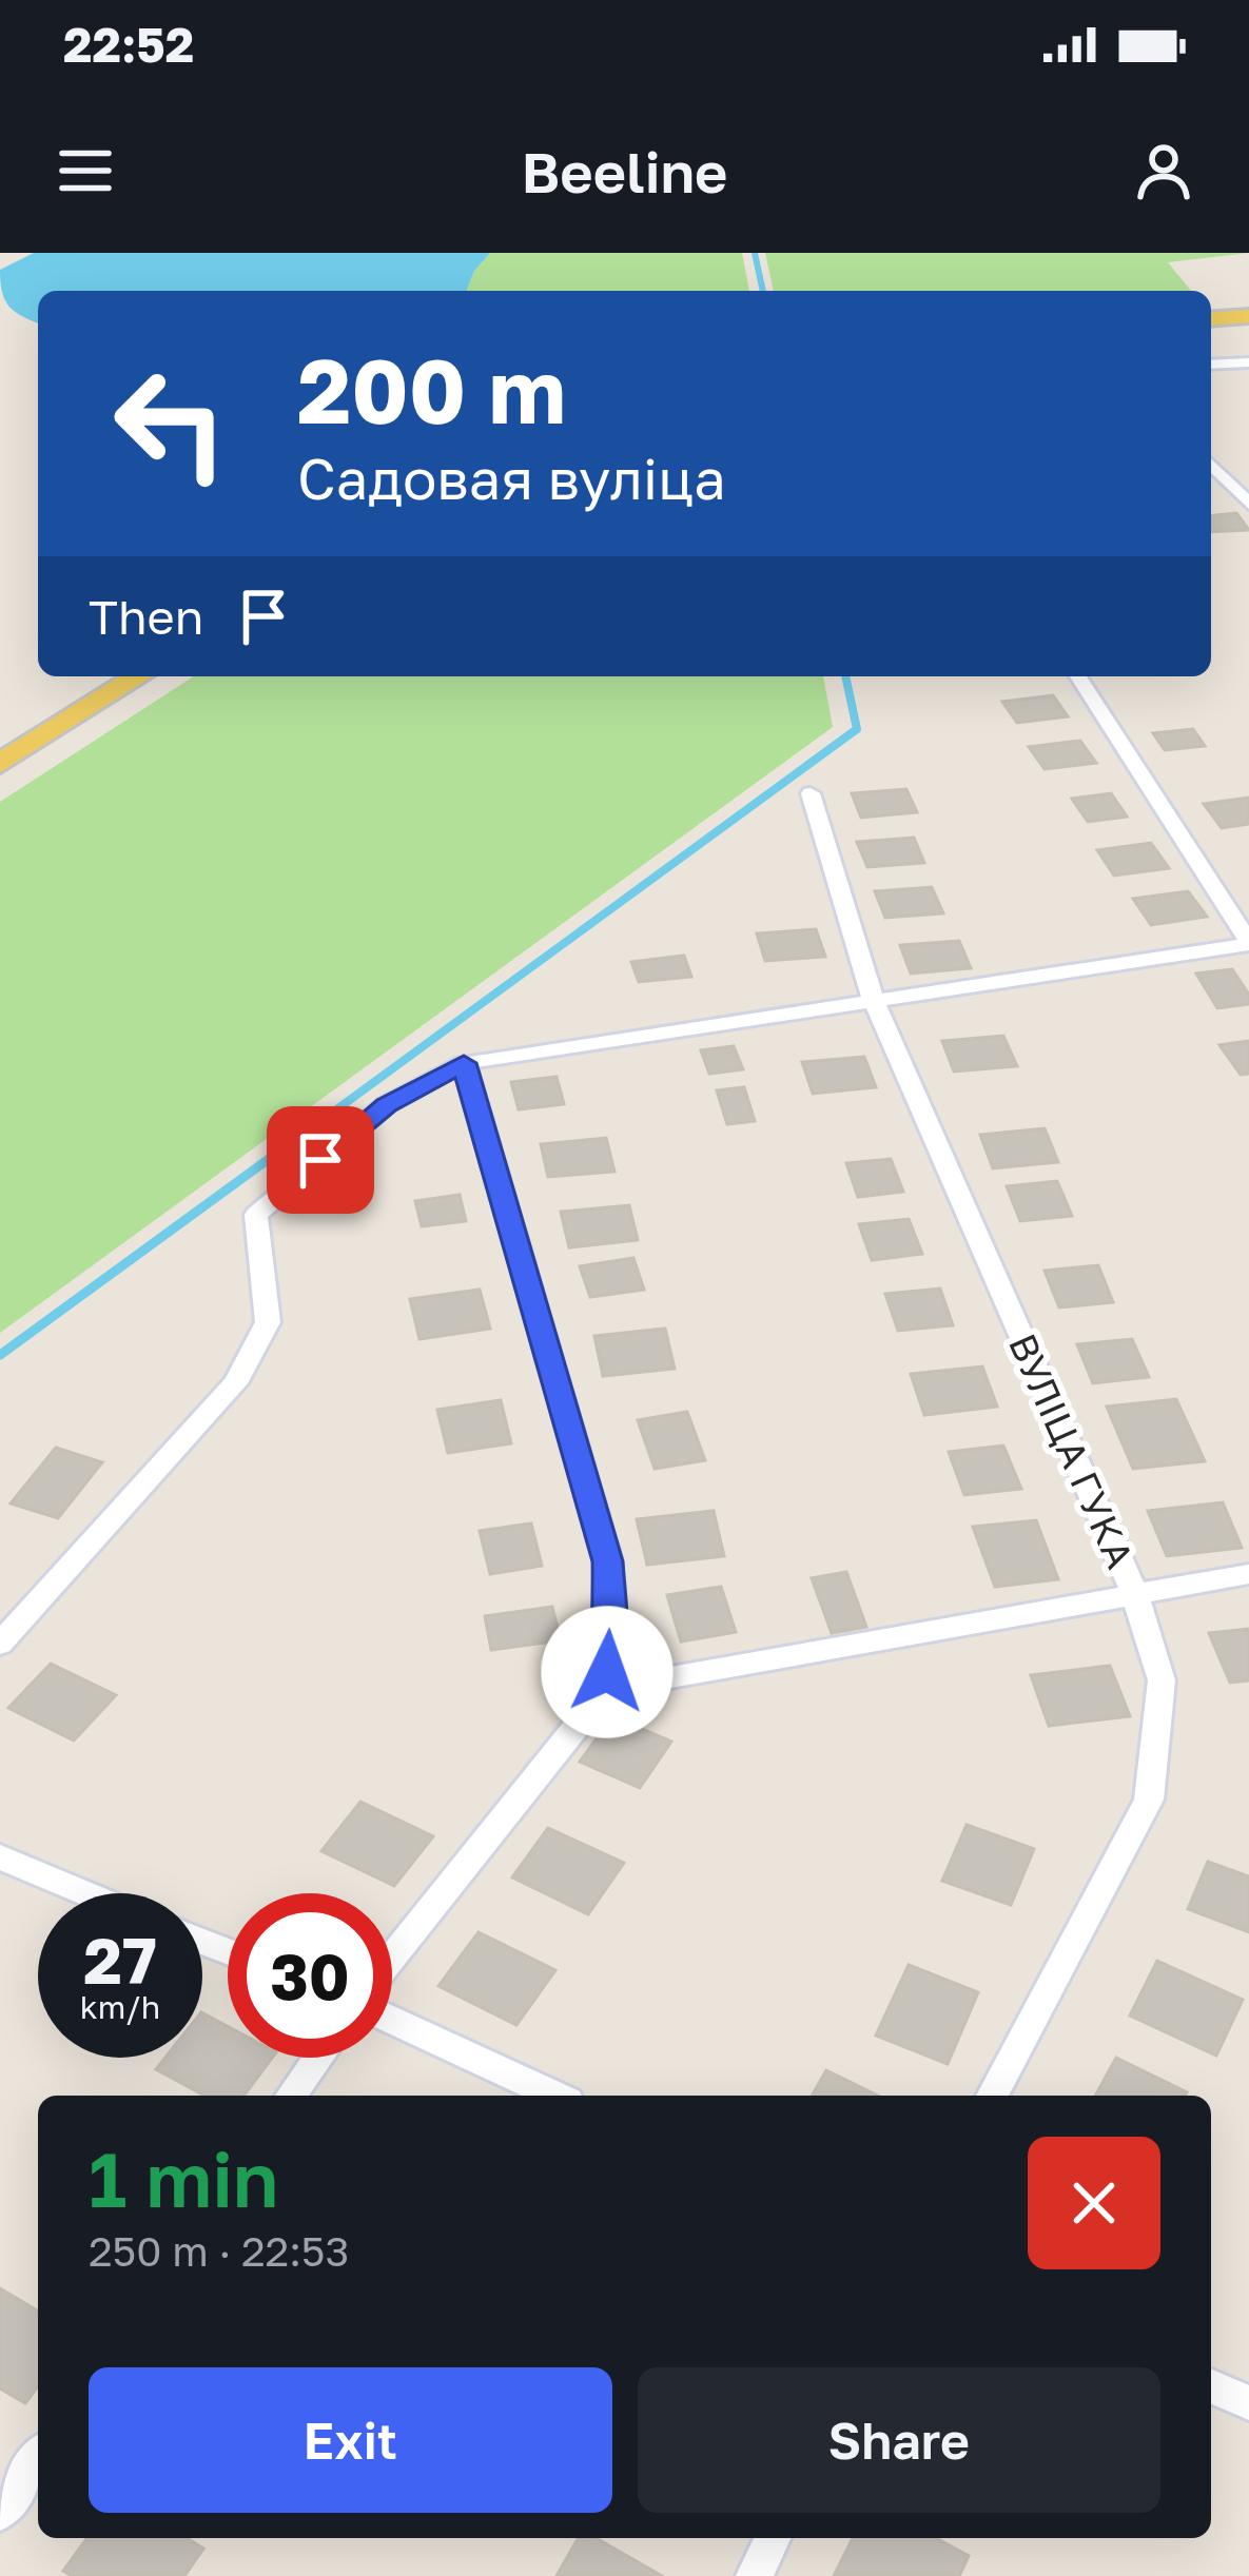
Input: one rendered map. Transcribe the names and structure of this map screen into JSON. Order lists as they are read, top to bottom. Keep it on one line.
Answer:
{"streets":{"street":["ВУЛІЦА ГУКА"]},"page":{"status":"22:52","header":"Beeline","turn":["200 m","Садовая вуліца"],"then":"Then","speed":"27 km/h","limit":"30","heading":["1 min","250 m · 22:53"],"buttons":["Exit","Share"]}}
